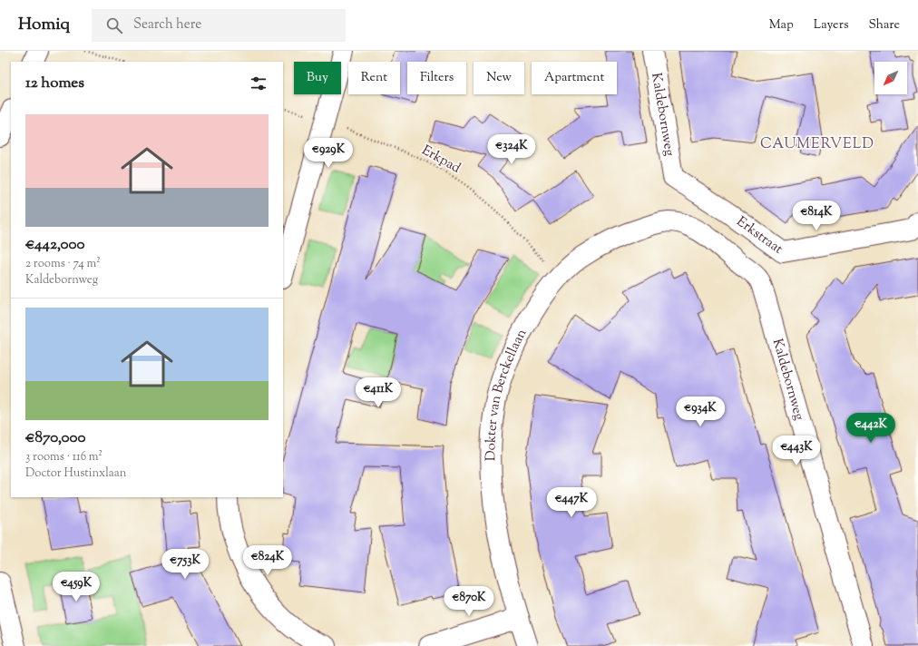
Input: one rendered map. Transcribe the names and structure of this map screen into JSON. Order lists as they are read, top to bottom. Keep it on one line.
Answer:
{"streets":{"street":["Kaldebornweg","Erkstraat","Dokter van Berckellaan"],"path":["Erkpad"]},"crossings":[["Kaldebornweg","Erkstraat"],["Kaldebornweg","Dokter van Berckellaan"],["Erkpad","Dokter van Berckellaan"]],"districts":["CAUMERVELD"],"north":"bottom left","page":{"header":"Homiq","search":"Search here","nav":["Map","Layers","Share"],"chip":["Buy","Rent","Filters","New","Apartment"],"heading":"12 homes","list":[{"name":"€442,000","note":"2 rooms · 74 m² · Kaldebornweg"},{"name":"€870,000","note":"3 rooms · 116 m² · Doctor Hustinxlaan"}],"price":["€324K","€929K","€814K","€411K","€934K","€442K","€443K","€447K","€824K","€753K","€459K","€870K"]}}
